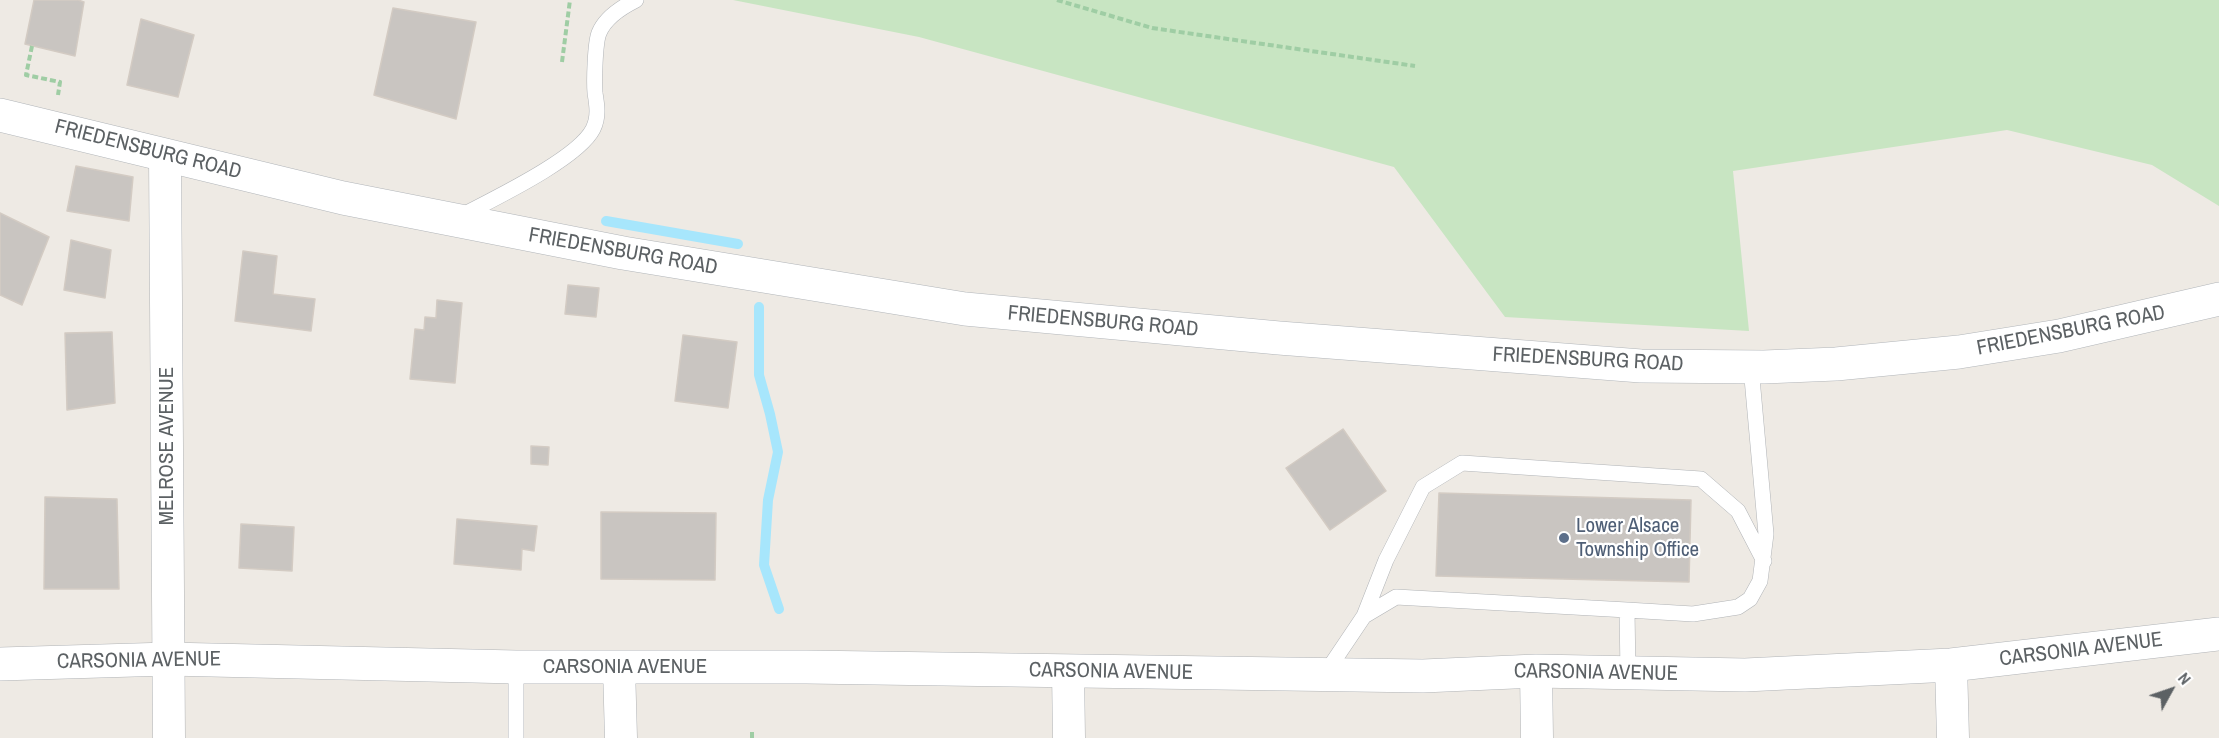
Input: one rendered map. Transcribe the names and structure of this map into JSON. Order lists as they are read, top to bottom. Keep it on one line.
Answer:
{"streets":{"street":["FRIEDENSBURG ROAD","MELROSE AVENUE","CARSONIA AVENUE"]},"crossings":[["FRIEDENSBURG ROAD","MELROSE AVENUE"],["MELROSE AVENUE","CARSONIA AVENUE"]],"places":["Lower Alsace Township Office"],"north":"top right"}
